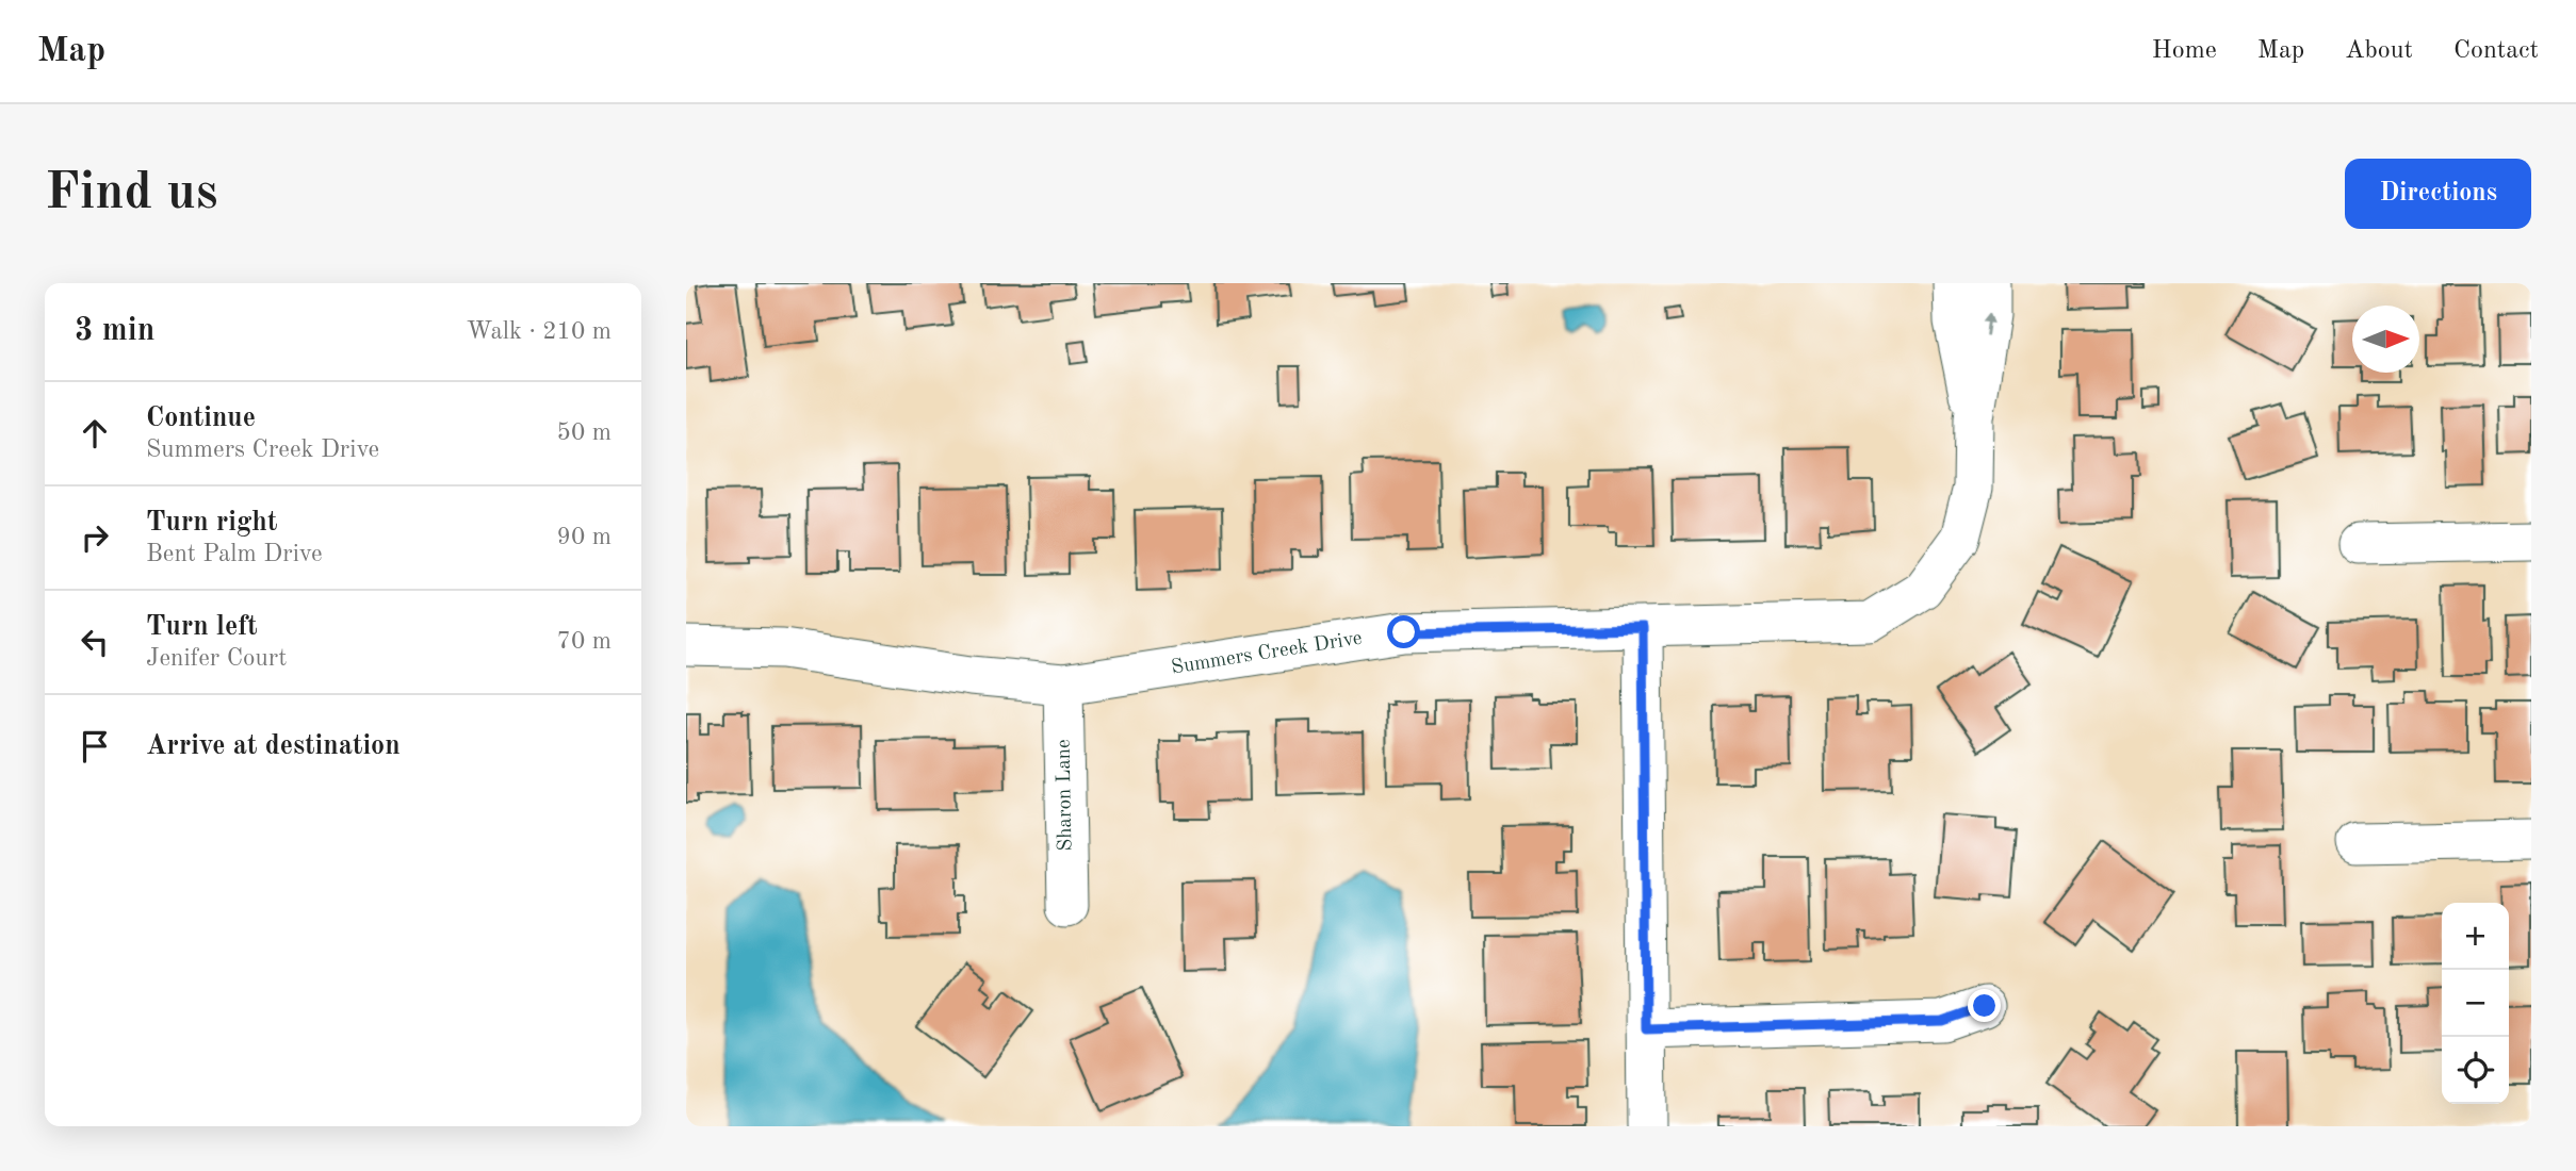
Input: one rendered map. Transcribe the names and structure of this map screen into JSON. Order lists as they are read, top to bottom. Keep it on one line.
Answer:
{"streets":{"street":["Summers Creek Drive","Sharon Lane"]},"crossings":[["Summers Creek Drive","Sharon Lane"]],"north":"right","page":{"header":"Map","nav":["Home","Map","About","Contact"],"buttons":"Directions","title":"Find us","heading":["3 min","Walk · 210 m"],"list":[["Continue","Summers Creek Drive","50 m"],["Turn right","Bent Palm Drive","90 m"],["Turn left","Jenifer Court","70 m"],"Arrive at destination"],"map_buttons":["+","−"]}}
